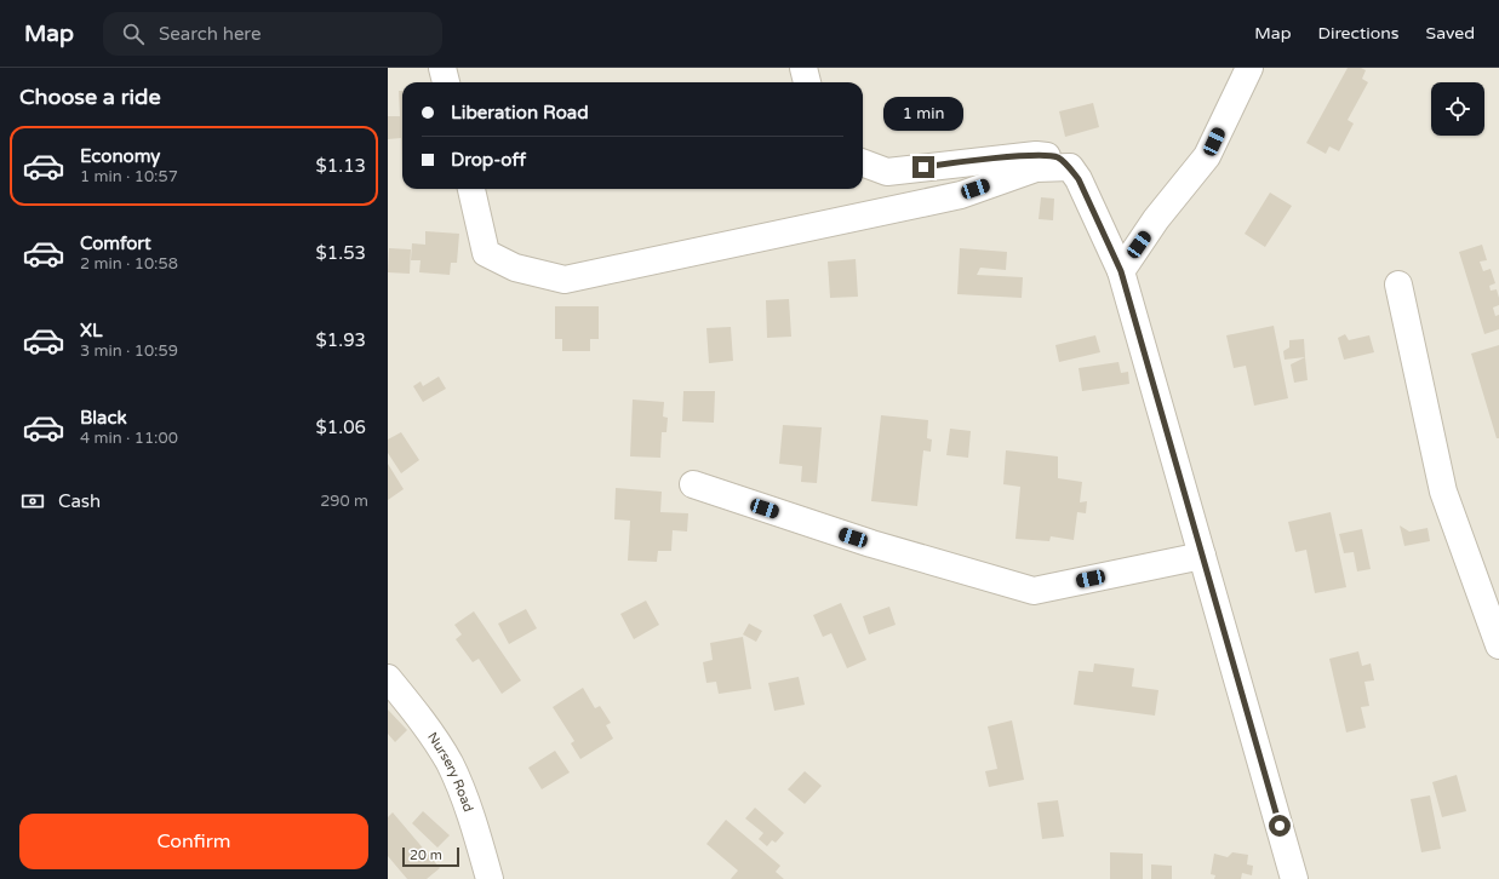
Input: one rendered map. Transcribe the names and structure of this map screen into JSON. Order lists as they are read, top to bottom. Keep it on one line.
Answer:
{"streets":{"street":["Nursery Road"]},"scale_bar":"20 m","page":{"header":"Map","search":"Search here","nav":["Map","Directions","Saved"],"heading":"Choose a ride","banner":["Liberation Road","Drop-off"],"bubble":"1 min","list":[{"name":"Economy","note":"1 min · 10:57","value":"$1.13"},{"name":"Comfort","note":"2 min · 10:58","value":"$1.53"},{"name":"XL","note":"3 min · 10:59","value":"$1.93"},{"name":"Black","note":"4 min · 11:00","value":"$1.06"}],"pay":["Cash","290 m"],"buttons":"Confirm","scale":"20 m"}}
